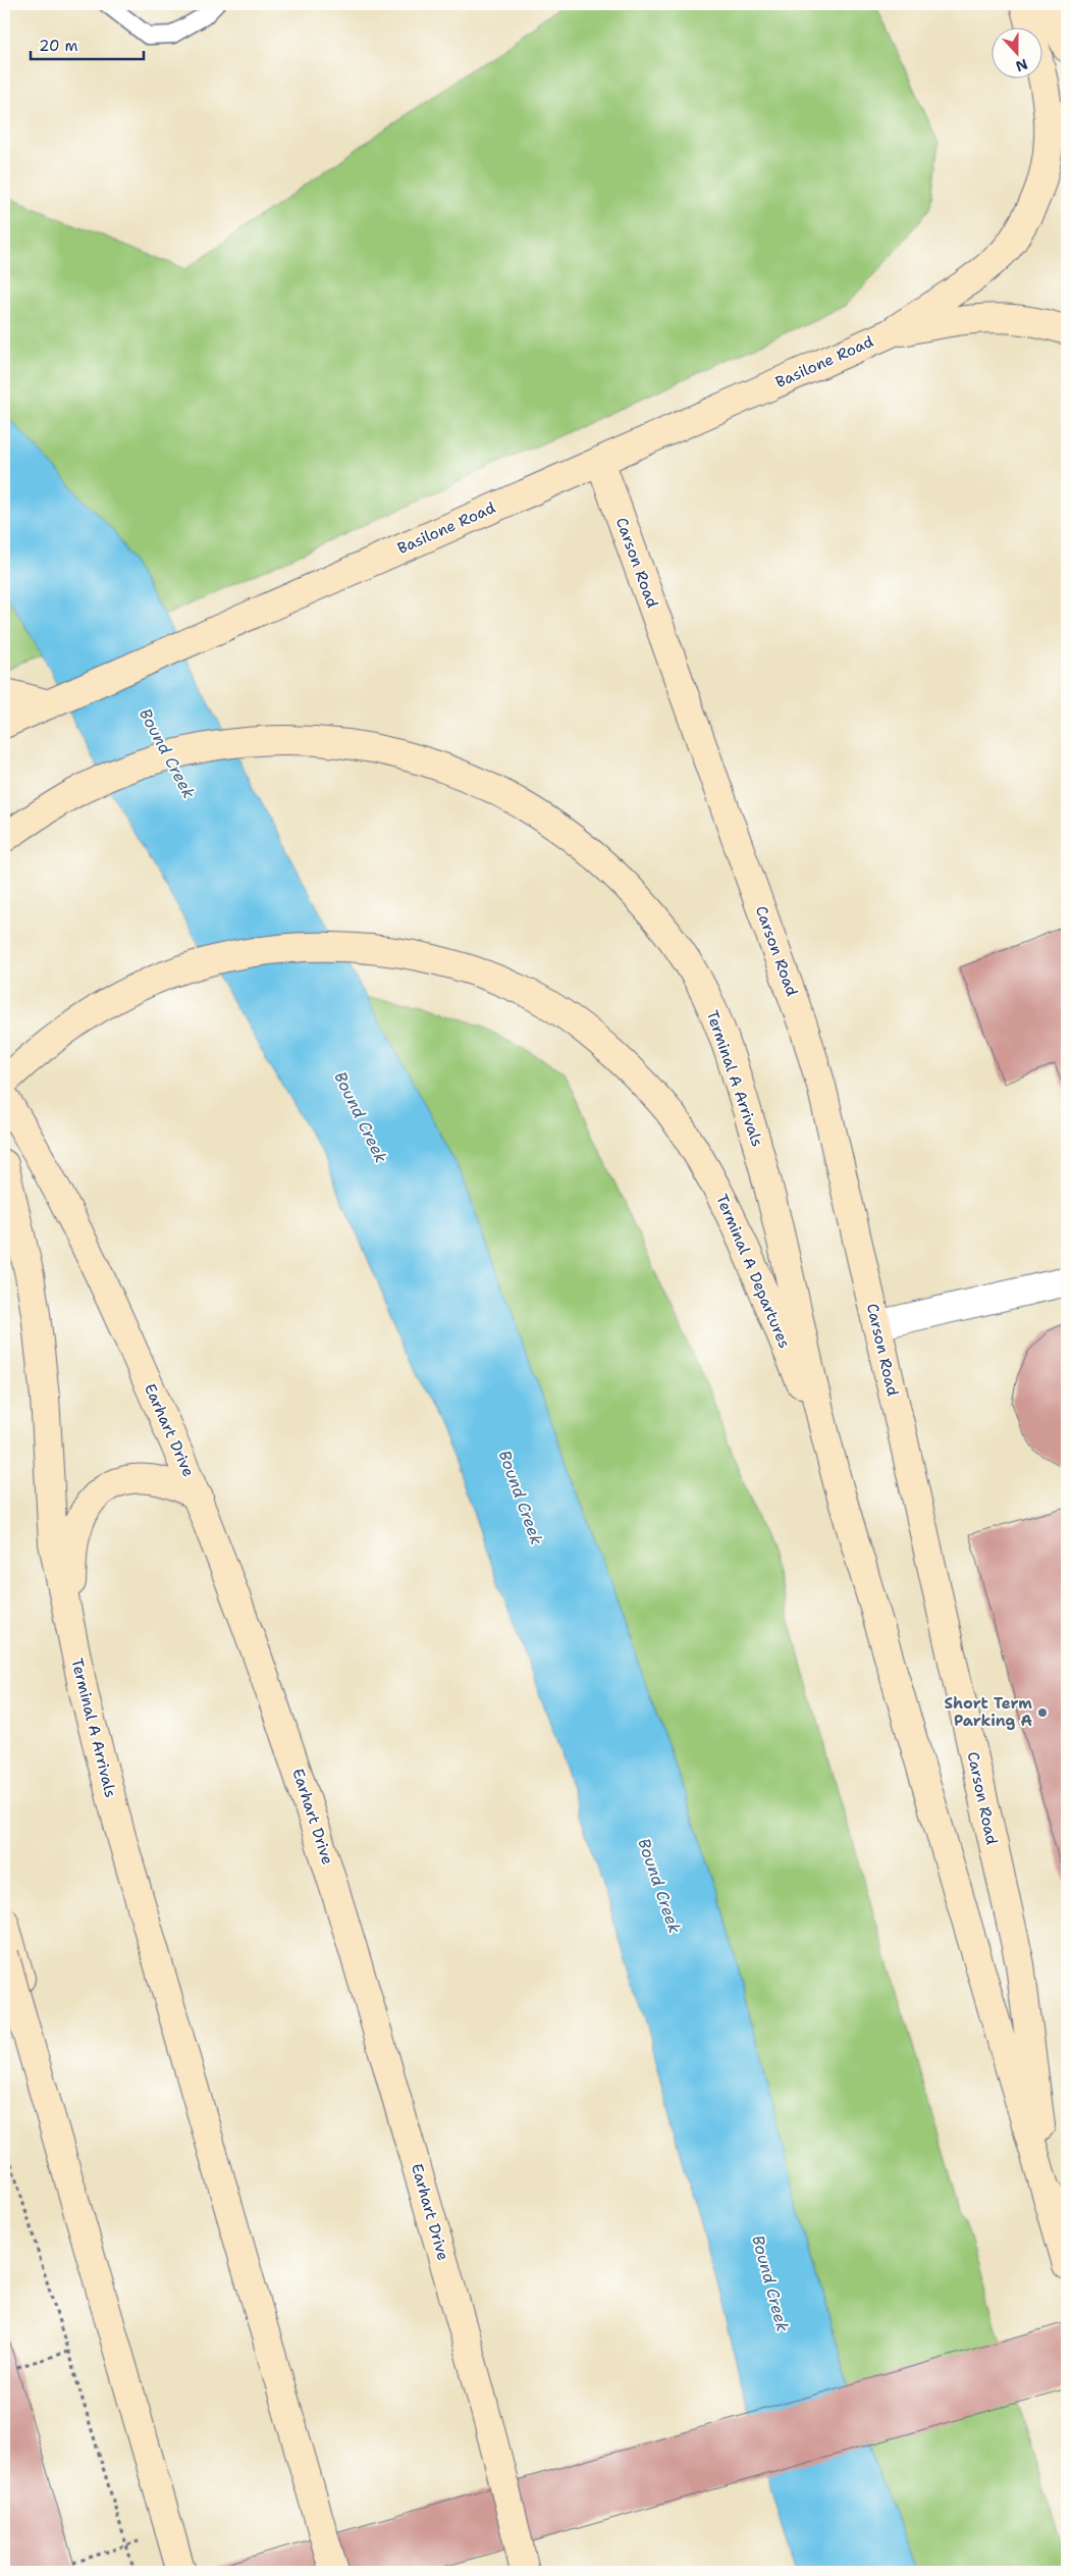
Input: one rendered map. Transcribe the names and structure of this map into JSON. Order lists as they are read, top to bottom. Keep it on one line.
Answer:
{"streets":{"street":["Basilone Road","Carson Road","Terminal A Arrivals","Terminal A Departures","Earhart Drive"]},"crossings":[["Basilone Road","Carson Road"],["Terminal A Arrivals","Terminal A Departures"]],"water":["Bound Creek"],"places":["Short Term Parking A"],"scale_bar":"20 m","north":"bottom"}
